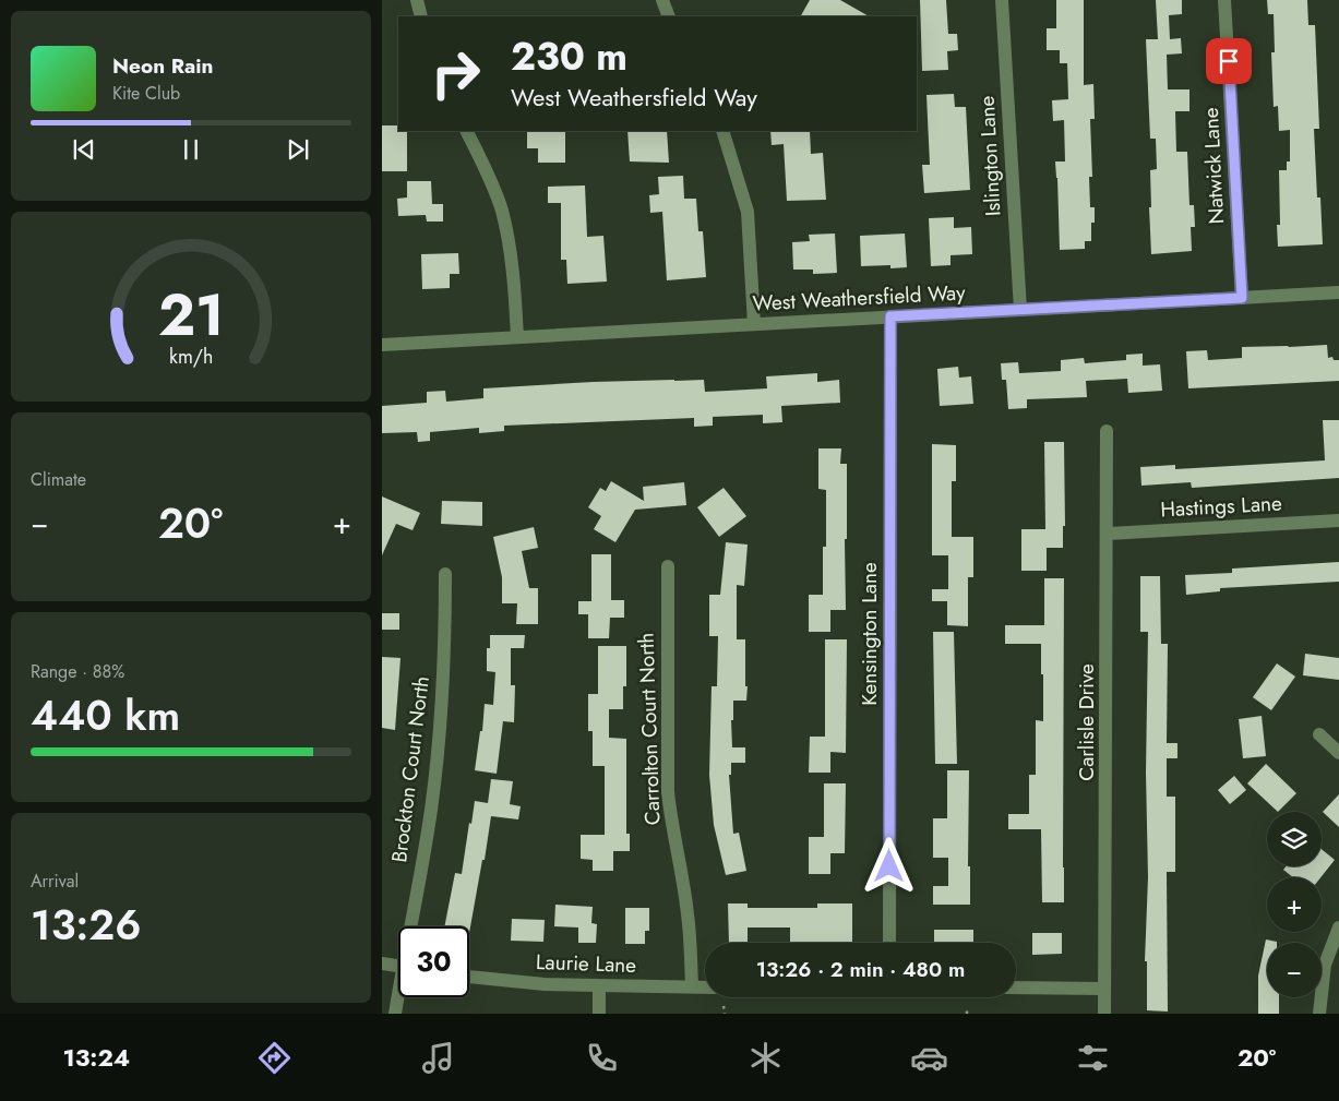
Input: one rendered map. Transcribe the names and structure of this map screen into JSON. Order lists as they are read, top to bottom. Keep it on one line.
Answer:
{"streets":{"street":["Islington Lane","Natwick Lane","West Weathersfield Way","Hastings Lane","Kensington Lane","Carlisle Drive","Carrolton Court North","Brockton Court North","Laurie Lane"]},"crossings":[["Islington Lane","West Weathersfield Way"],["Natwick Lane","West Weathersfield Way"],["West Weathersfield Way","Kensington Lane"],["Hastings Lane","Carlisle Drive"],["Carrolton Court North","Laurie Lane"]],"page":{"turn":["230 m","West Weathersfield Way"],"song":["Neon Rain","Kite Club"],"tile":["Climate",["Range · 88%","440 km"],["Arrival","13:26"]],"heat":["−","20°","+"],"map_buttons":["+","−"],"limit":"30","trip":"13:26 · 2 min · 480 m","tabs":["13:24","20°"],"gauge":["21","km/h"]}}
